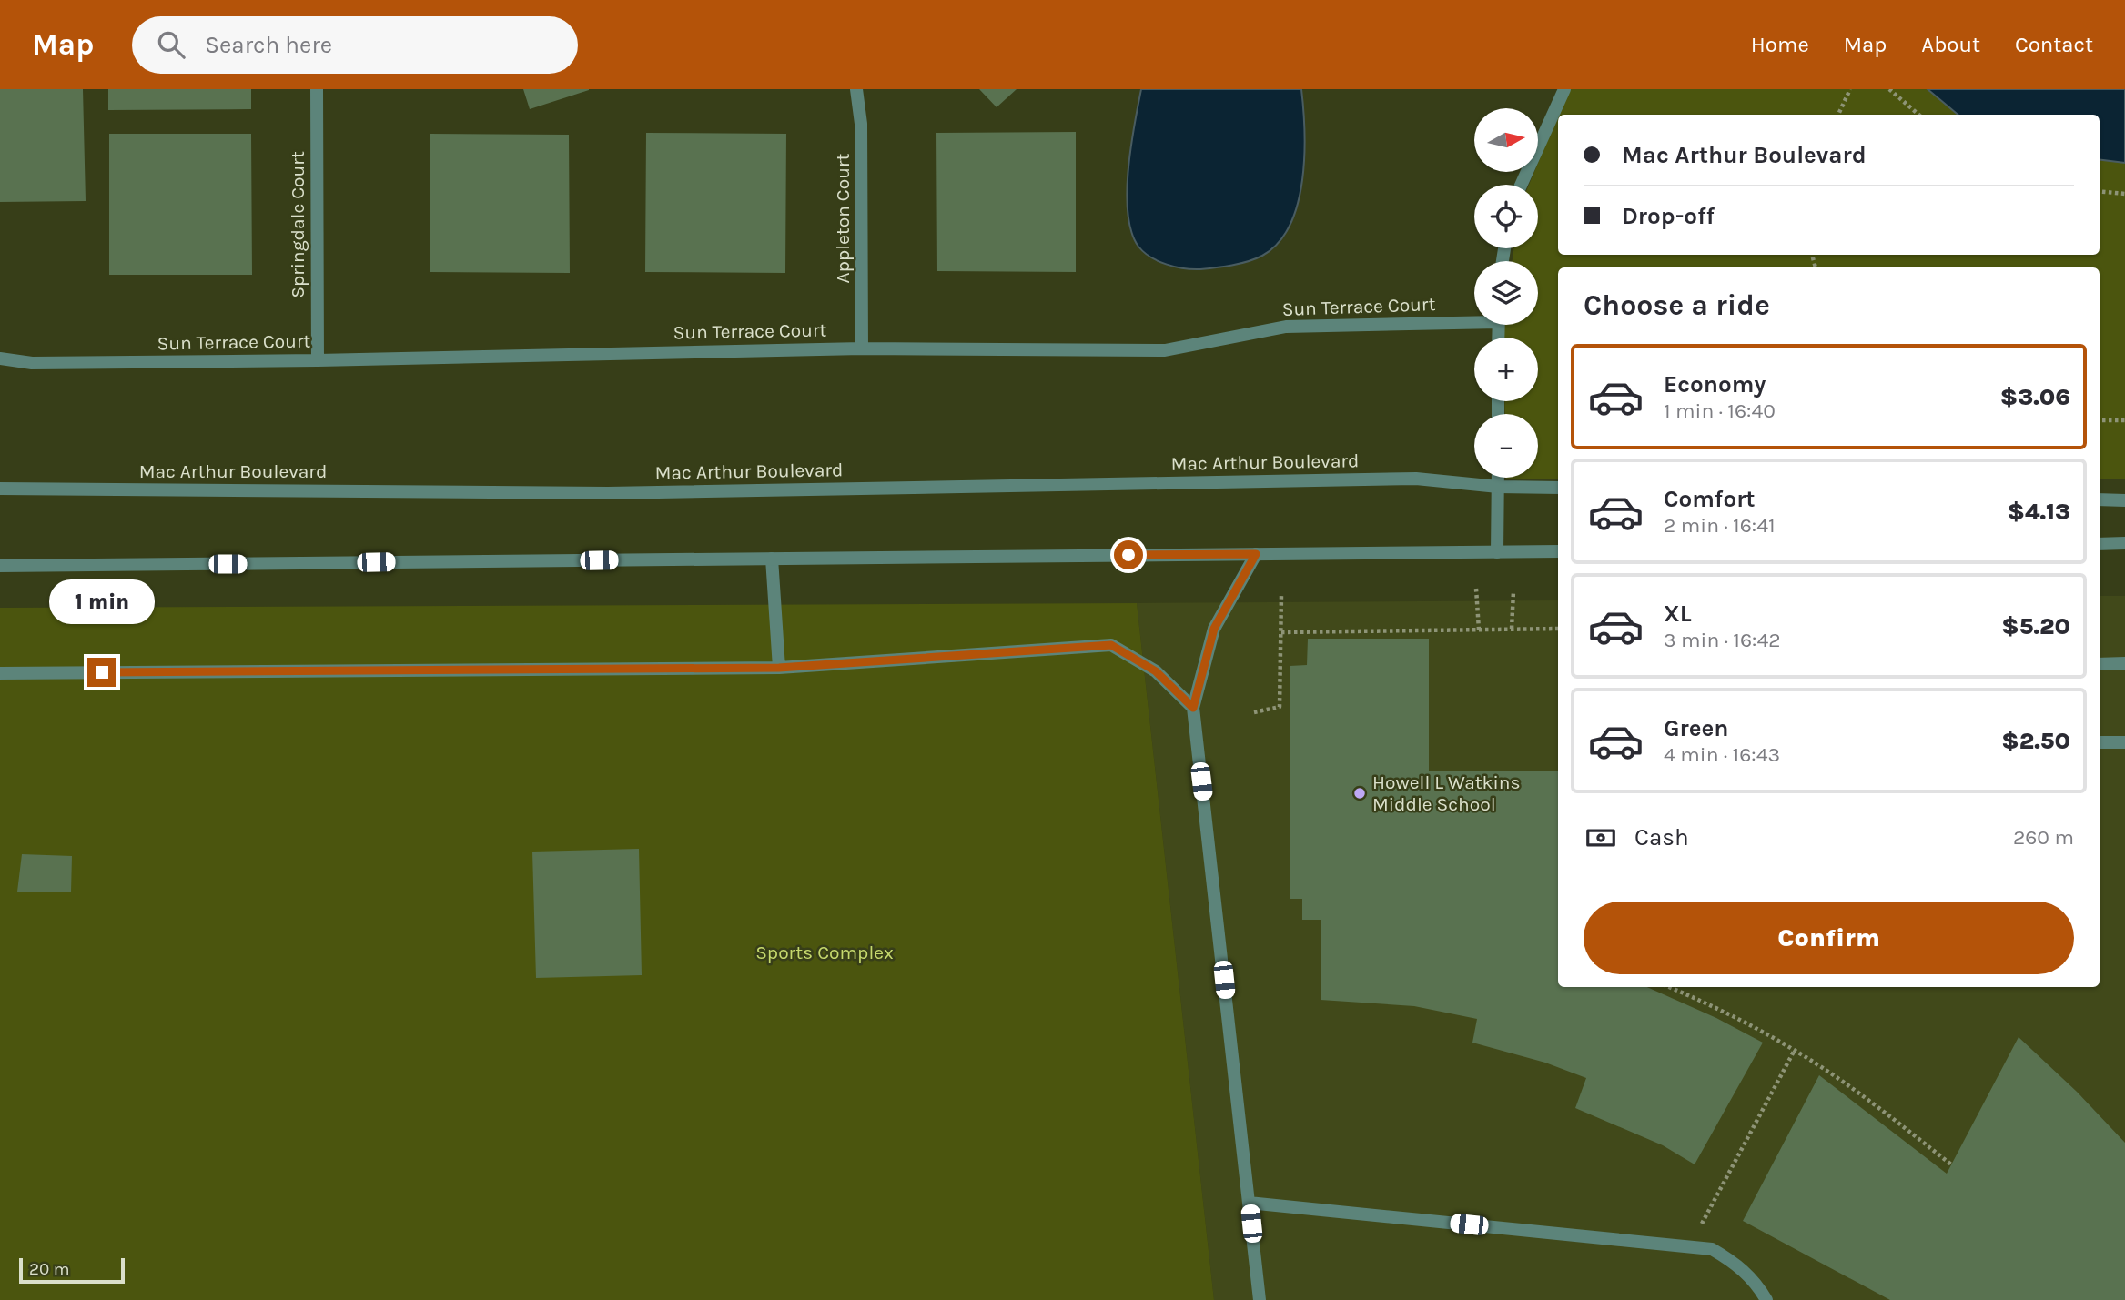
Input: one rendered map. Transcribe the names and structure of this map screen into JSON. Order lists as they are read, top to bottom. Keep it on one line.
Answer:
{"streets":{"street":["Appleton Court","Springdale Court","Sun Terrace Court","Mac Arthur Boulevard"]},"crossings":[["Appleton Court","Sun Terrace Court"],["Springdale Court","Sun Terrace Court"]],"parks":["Sports Complex"],"places":["Howell L Watkins Middle School"],"scale_bar":"20 m","north":"right","page":{"header":"Map","search":"Search here","nav":["Home","Map","About","Contact"],"map_buttons":["+","−"],"banner":["Mac Arthur Boulevard","Drop-off"],"heading":"Choose a ride","list":[{"name":"Economy","note":"1 min · 16:40","value":"$3.06"},{"name":"Comfort","note":"2 min · 16:41","value":"$4.13"},{"name":"XL","note":"3 min · 16:42","value":"$5.20"},{"name":"Green","note":"4 min · 16:43","value":"$2.50"}],"bubble":"1 min","pay":["Cash","260 m"],"buttons":"Confirm","scale":"20 m"}}
